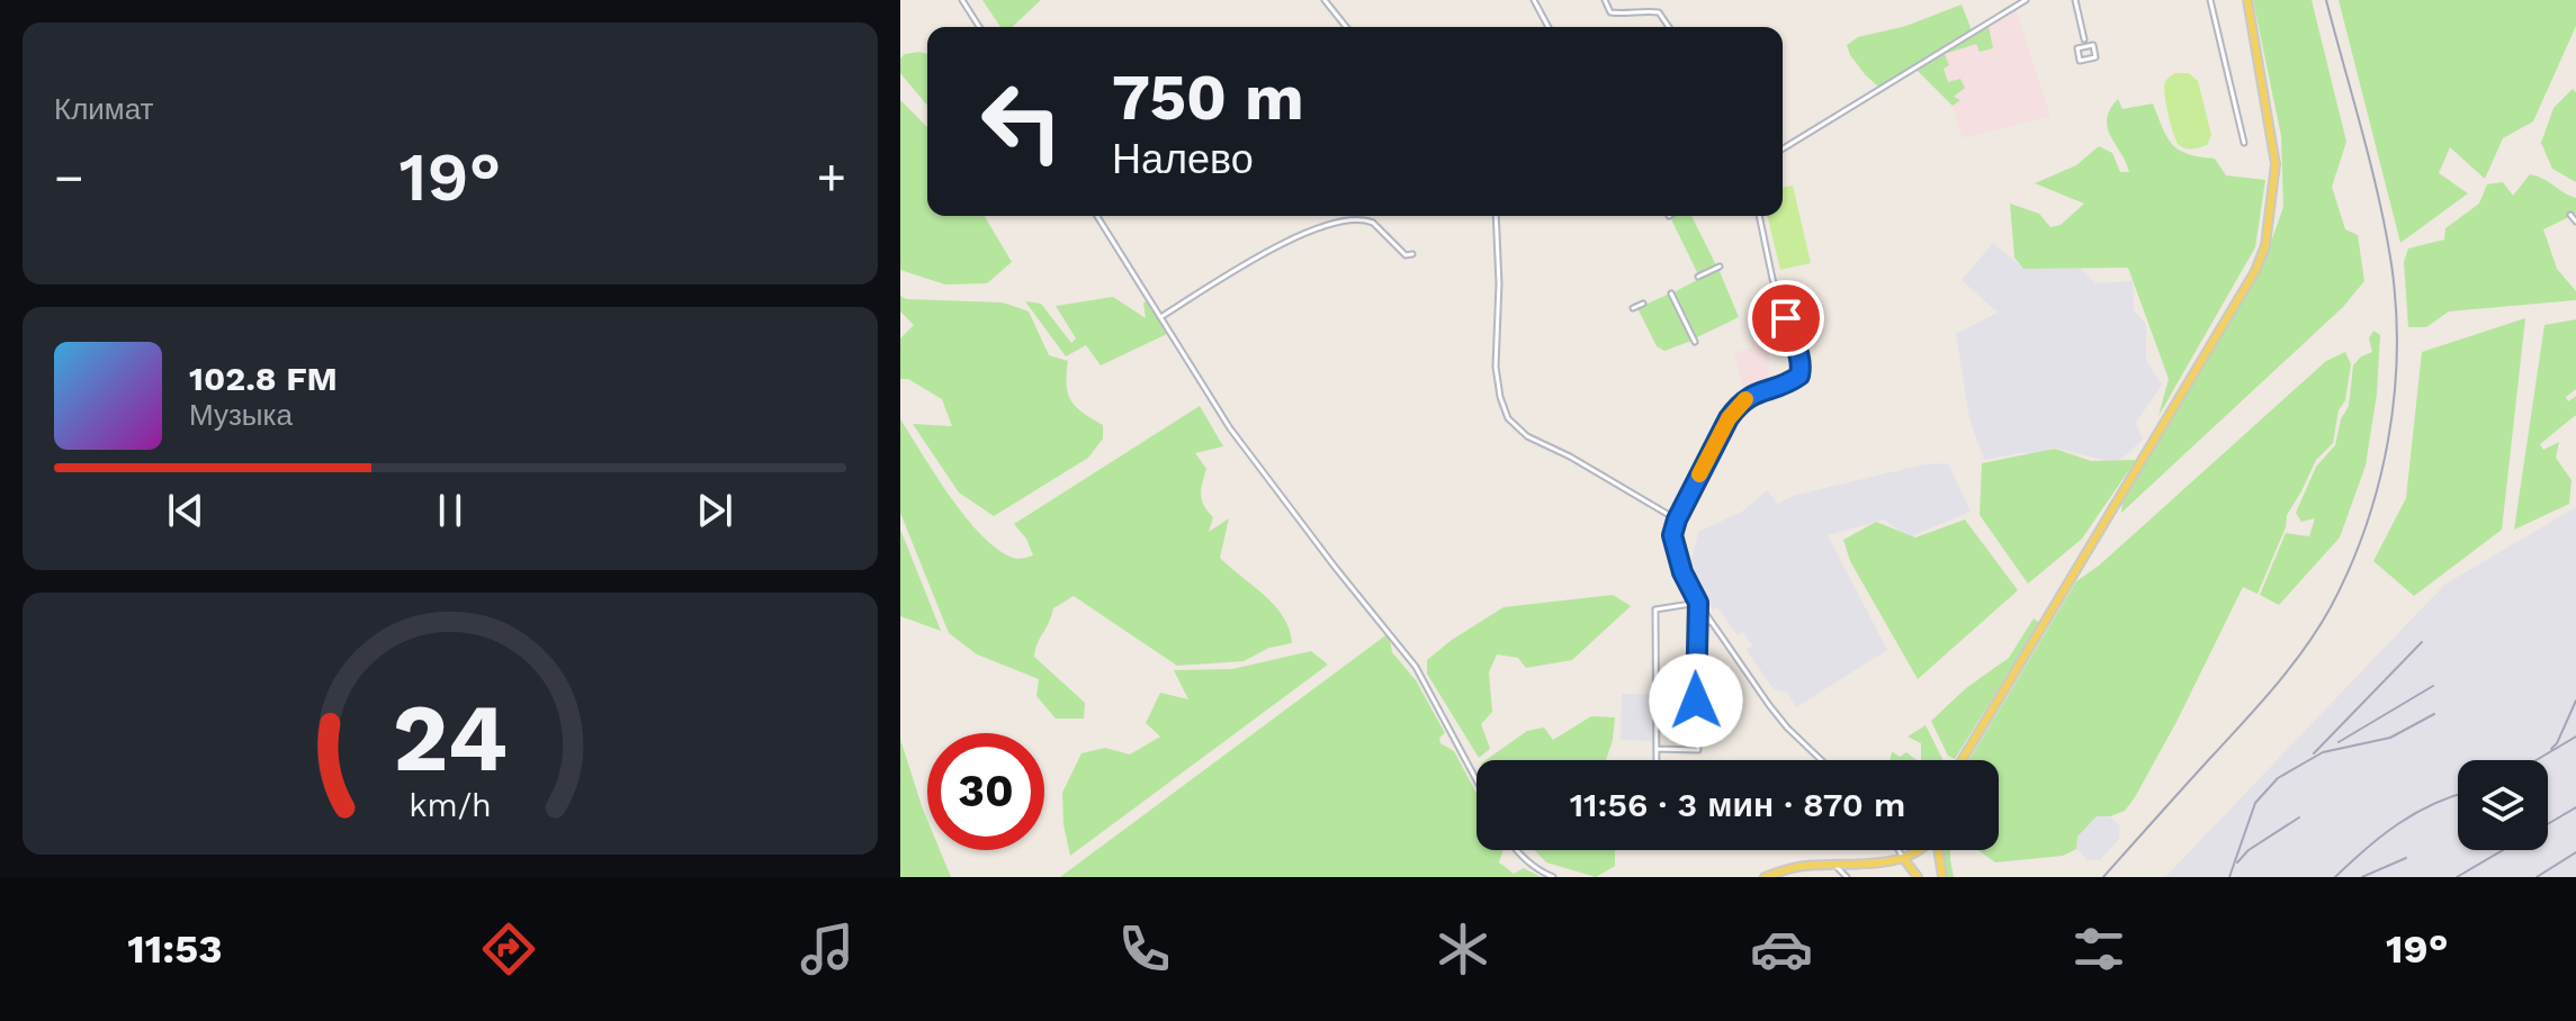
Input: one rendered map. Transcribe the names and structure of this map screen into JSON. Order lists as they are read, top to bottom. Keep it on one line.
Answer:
{"page":{"tile":"Климат","turn":["750 m","Налево"],"heat":["−","19°","+"],"song":["102.8 FM","Музыка"],"limit":"30","trip":"11:56 · 3 мин · 870 m","tabs":["11:53","19°"],"gauge":["24","km/h"]}}
